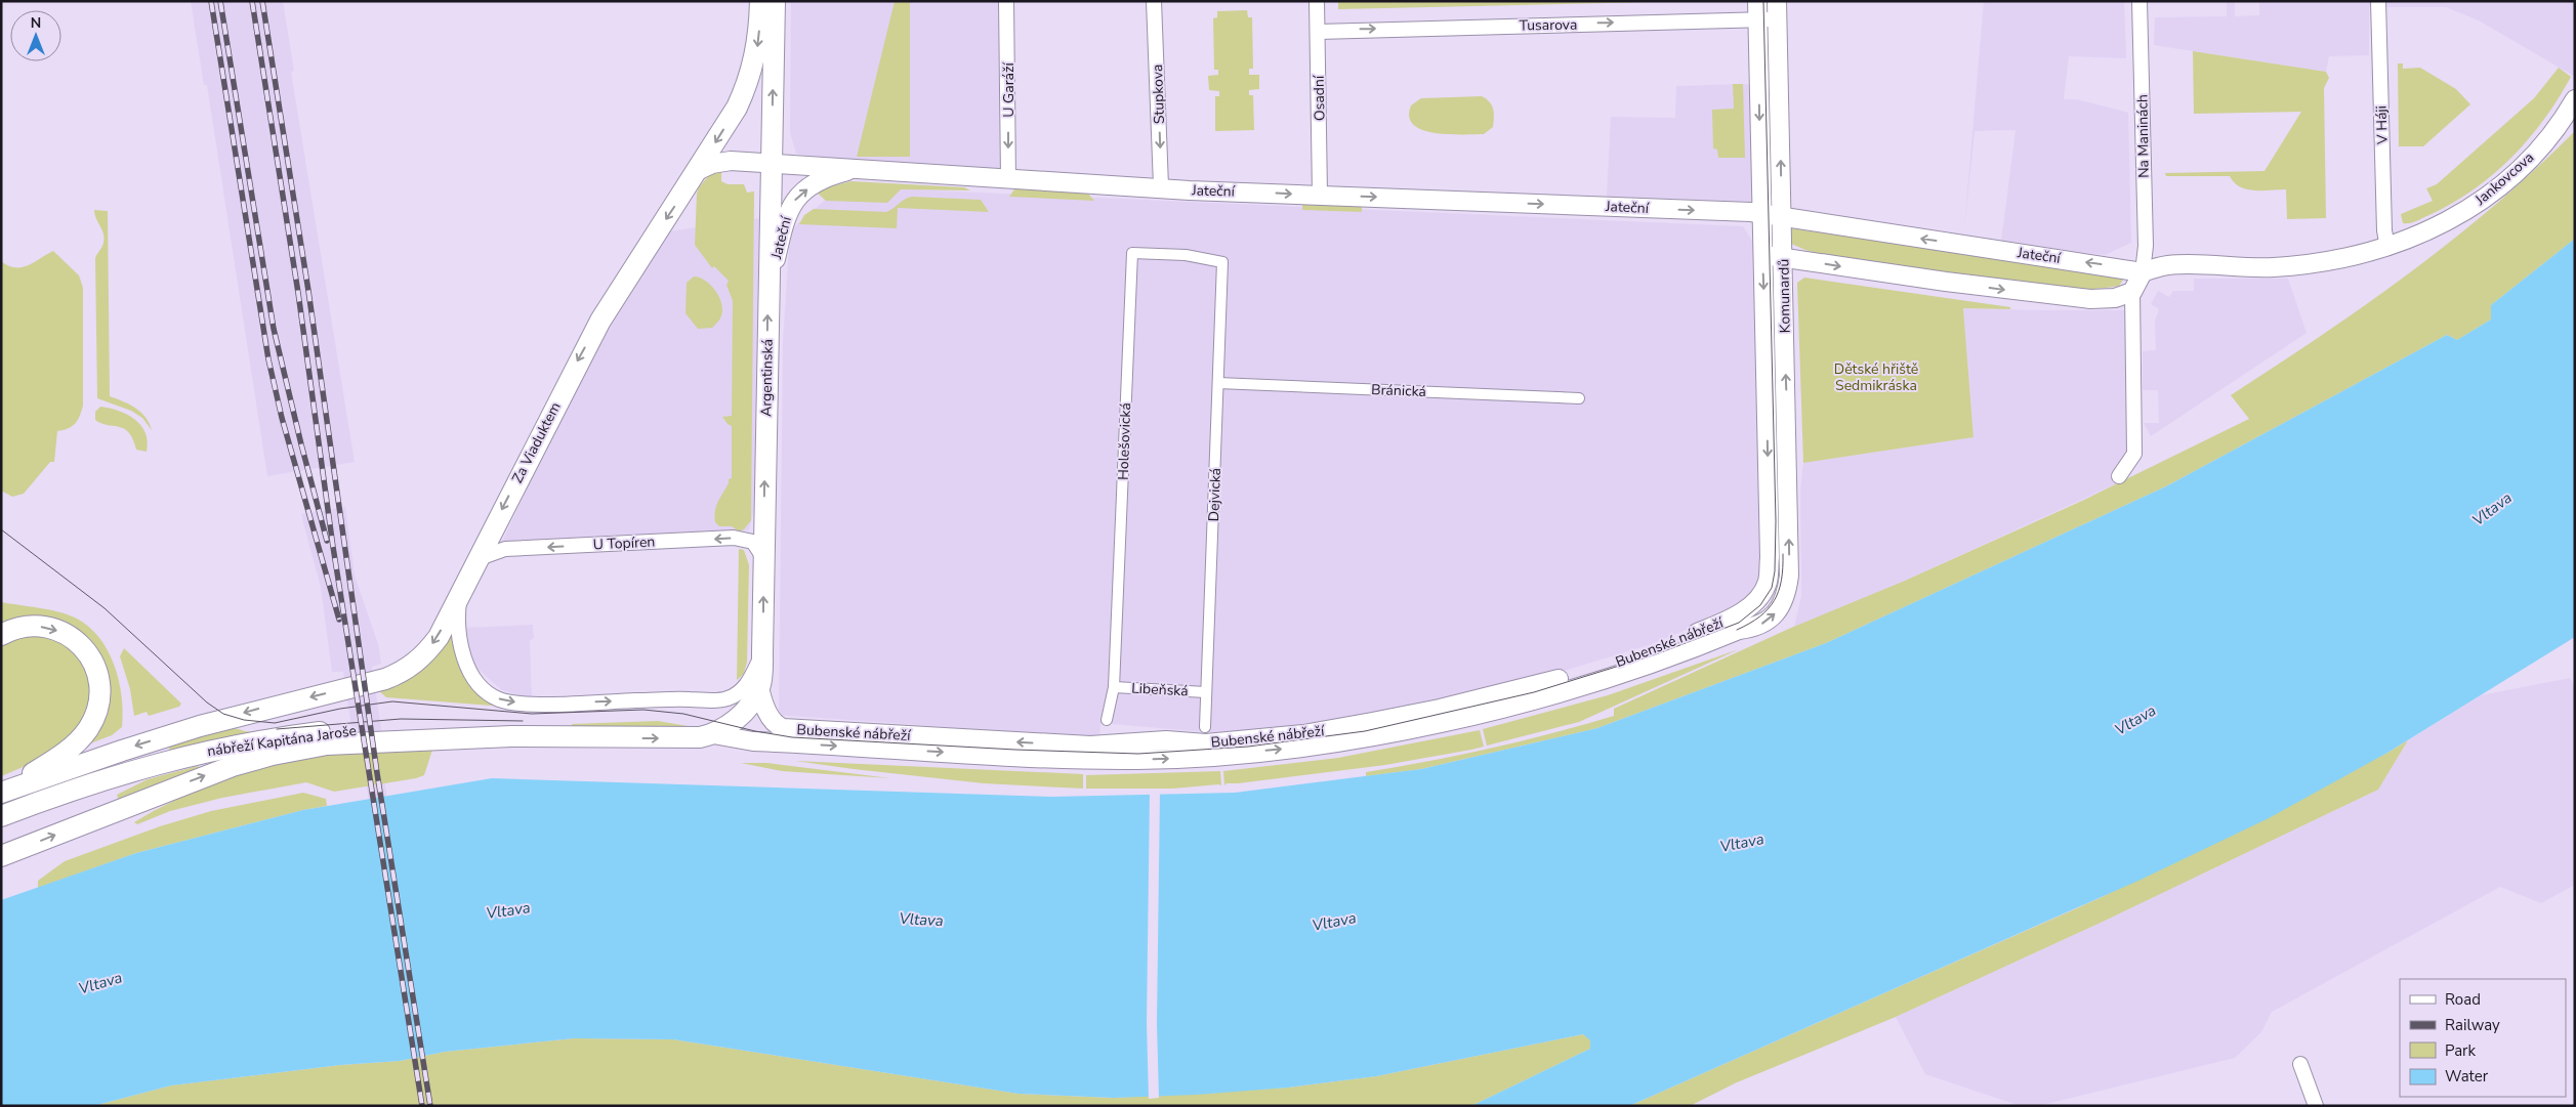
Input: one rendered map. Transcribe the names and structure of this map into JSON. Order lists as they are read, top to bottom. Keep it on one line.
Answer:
{"streets":{"main road":["Argentinská","Za Viaduktem","Bubenské nábřeží","nábřeží Kapitána Jaroše"],"street":["Tusarova","U Garáží","Stupkova","Osadní","V Háji","Na Maninách","Jankovcova","Jateční","Komunardů","Bránická","Holešovická","Dejvická","U Topíren","Libeňská"]},"crossings":[["Tusarova","Osadní"],["Tusarova","Komunardů"],["U Garáží","Jateční"],["Stupkova","Jateční"],["Osadní","Jateční"],["V Háji","Jankovcova"],["V Háji","Jateční"],["Na Maninách","Jateční"],["Jankovcova","Jateční"],["Jateční","Komunardů"],["Jateční","Argentinská"],["Jateční","Za Viaduktem"],["Komunardů","Bubenské nábřeží"],["Argentinská","U Topíren"],["Argentinská","Bubenské nábřeží"],["Bránická","Dejvická"],["Holešovická","Dejvická"],["Holešovická","Libeňská"],["Za Viaduktem","U Topíren"],["Za Viaduktem","nábřeží Kapitána Jaroše"],["Dejvická","Libeňská"],["Bubenské nábřeží","nábřeží Kapitána Jaroše"]],"one_way":["Tusarova","U Garáží","Stupkova","Za Viaduktem","U Topíren"],"water":["Vltava"],"parks":["Dětské hřiště Sedmikráska"],"legend":["Road","Railway","Park","Water"],"north":"top"}
